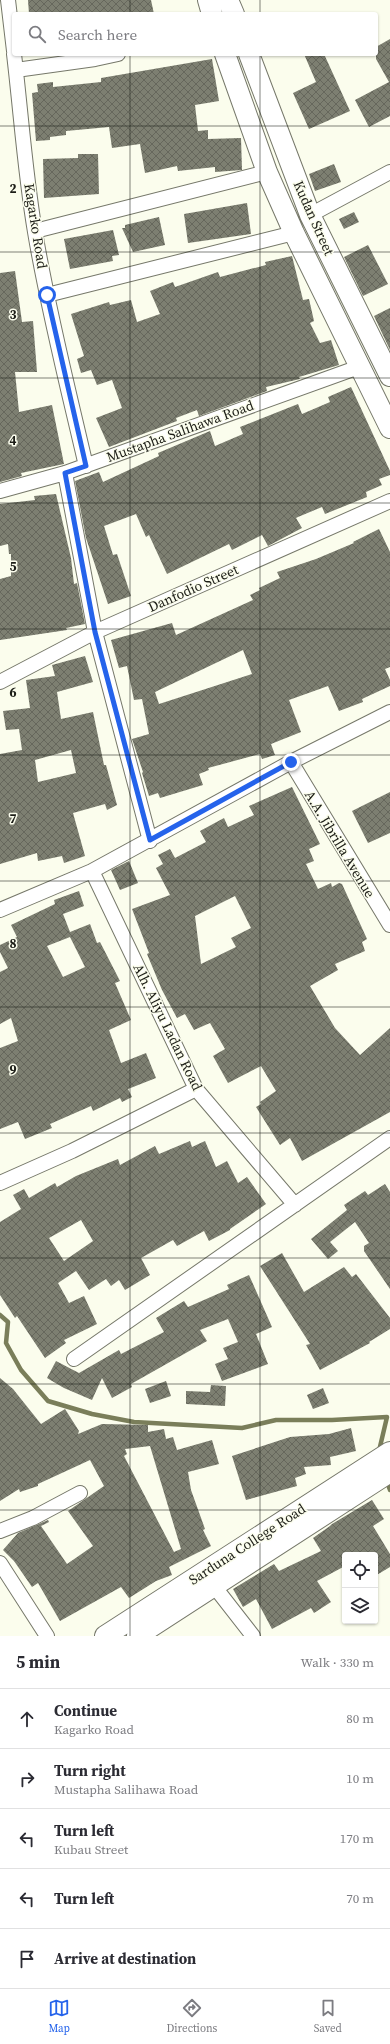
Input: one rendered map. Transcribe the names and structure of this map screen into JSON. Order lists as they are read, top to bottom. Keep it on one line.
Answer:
{"streets":{"street":["Kudan Street","Kagarko Road","Mustapha Salihawa Road","Danfodio Street","A.A. Jibrilla Avenue","Alh. Aliyu Ladan Road","Sarduna College Road"]},"crossings":[["Kagarko Road","Mustapha Salihawa Road"]],"page":{"search":"Search here","heading":["5 min","Walk · 330 m"],"list":[["Continue","Kagarko Road","80 m"],["Turn right","Mustapha Salihawa Road","10 m"],["Turn left","Kubau Street","170 m"],["Turn left","70 m"],"Arrive at destination"],"nav":["Map","Directions","Saved"]},"grid":{"rows":["2","3","4","5","6","7","8","9"]}}
